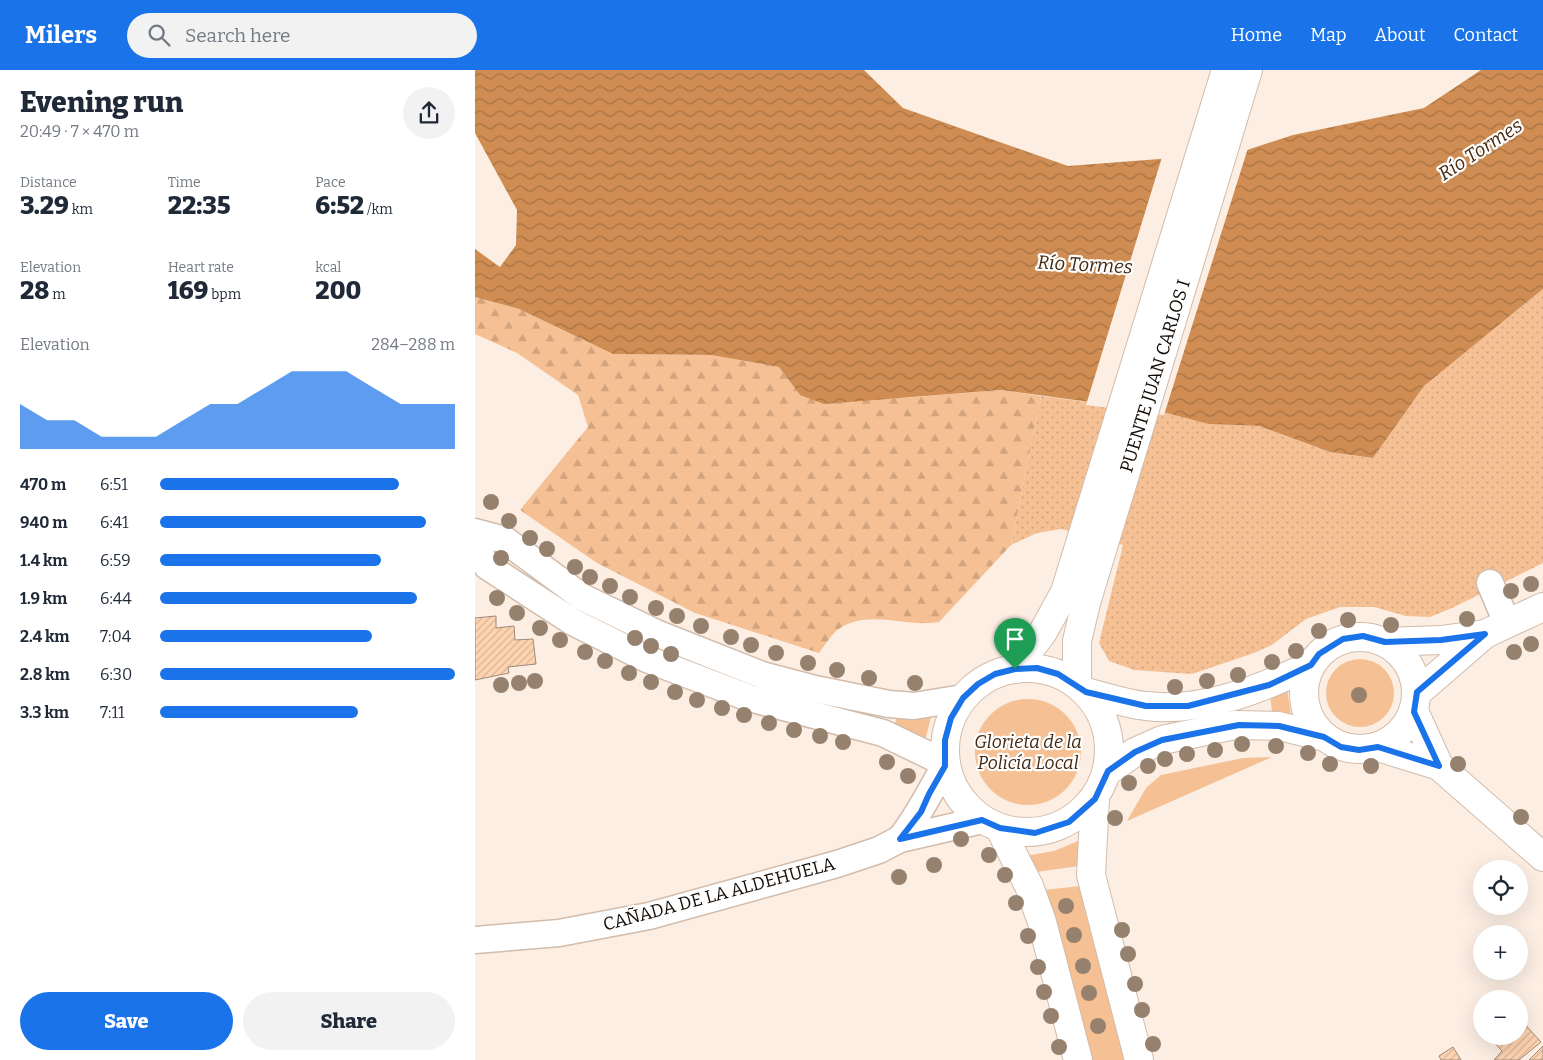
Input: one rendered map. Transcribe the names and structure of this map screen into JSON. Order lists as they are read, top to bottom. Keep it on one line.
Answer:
{"streets":{"main road":["PUENTE JUAN CARLOS I"],"street":["CAÑADA DE LA ALDEHUELA"]},"crossings":[["PUENTE JUAN CARLOS I","CAÑADA DE LA ALDEHUELA"]],"water":["Río Tormes"],"parks":["Glorieta de la Policía Local"],"page":{"header":"Milers","search":"Search here","nav":["Home","Map","About","Contact"],"heading":["Evening run","20:49 · 7 × 470 m"],"stats":[["Distance","3.29 km"],["Time","22:35"],["Pace","6:52 /km"],["Elevation","28 m"],["Heart rate","169 bpm"],["kcal","200"]],"chart":["Elevation","284–288 m"],"list":[{"name":"470 m","note":"6:51"},{"name":"940 m","note":"6:41"},{"name":"1.4 km","note":"6:59"},{"name":"1.9 km","note":"6:44"},{"name":"2.4 km","note":"7:04"},{"name":"2.8 km","note":"6:30"},{"name":"3.3 km","note":"7:11"}],"map_buttons":["+","−"],"buttons":["Save","Share"]}}
